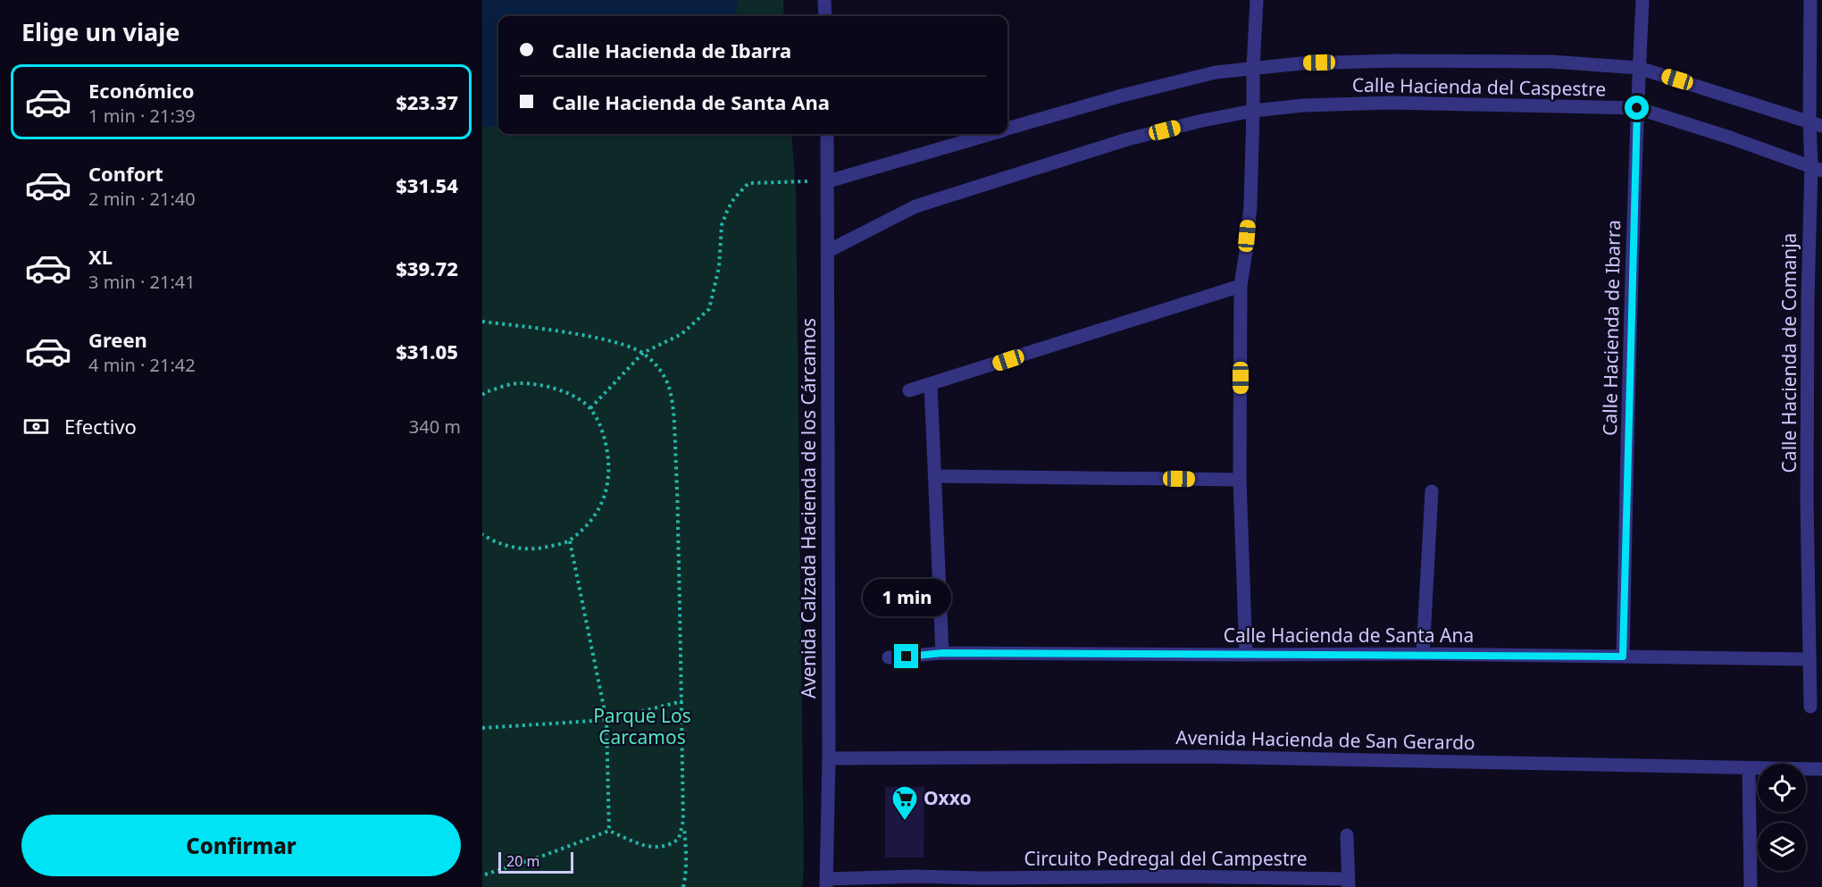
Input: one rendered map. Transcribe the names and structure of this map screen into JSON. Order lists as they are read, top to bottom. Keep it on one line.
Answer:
{"streets":{"street":["Calle Hacienda del Caspestre","Calle Hacienda de Ibarra","Calle Hacienda de Comanja","Avenida Calzada Hacienda de los Cárcamos","Calle Hacienda de Santa Ana","Avenida Hacienda de San Gerardo","Circuito Pedregal del Campestre"]},"crossings":[["Calle Hacienda del Caspestre","Calle Hacienda de Ibarra"],["Calle Hacienda del Caspestre","Calle Hacienda de Comanja"],["Calle Hacienda del Caspestre","Avenida Calzada Hacienda de los Cárcamos"],["Calle Hacienda de Ibarra","Calle Hacienda de Santa Ana"],["Calle Hacienda de Comanja","Calle Hacienda de Santa Ana"],["Avenida Calzada Hacienda de los Cárcamos","Avenida Hacienda de San Gerardo"],["Avenida Calzada Hacienda de los Cárcamos","Circuito Pedregal del Campestre"]],"parks":["Parque Los Carcamos"],"places":{"supermarket":["Oxxo"]},"scale_bar":"20 m","page":{"heading":"Elige un viaje","banner":["Calle Hacienda de Ibarra","Calle Hacienda de Santa Ana"],"list":[{"name":"Económico","note":"1 min · 21:39","value":"$23.37"},{"name":"Confort","note":"2 min · 21:40","value":"$31.54"},{"name":"XL","note":"3 min · 21:41","value":"$39.72"},{"name":"Green","note":"4 min · 21:42","value":"$31.05"}],"pay":["Efectivo","340 m"],"bubble":"1 min","buttons":"Confirmar","scale":"20 m"}}
